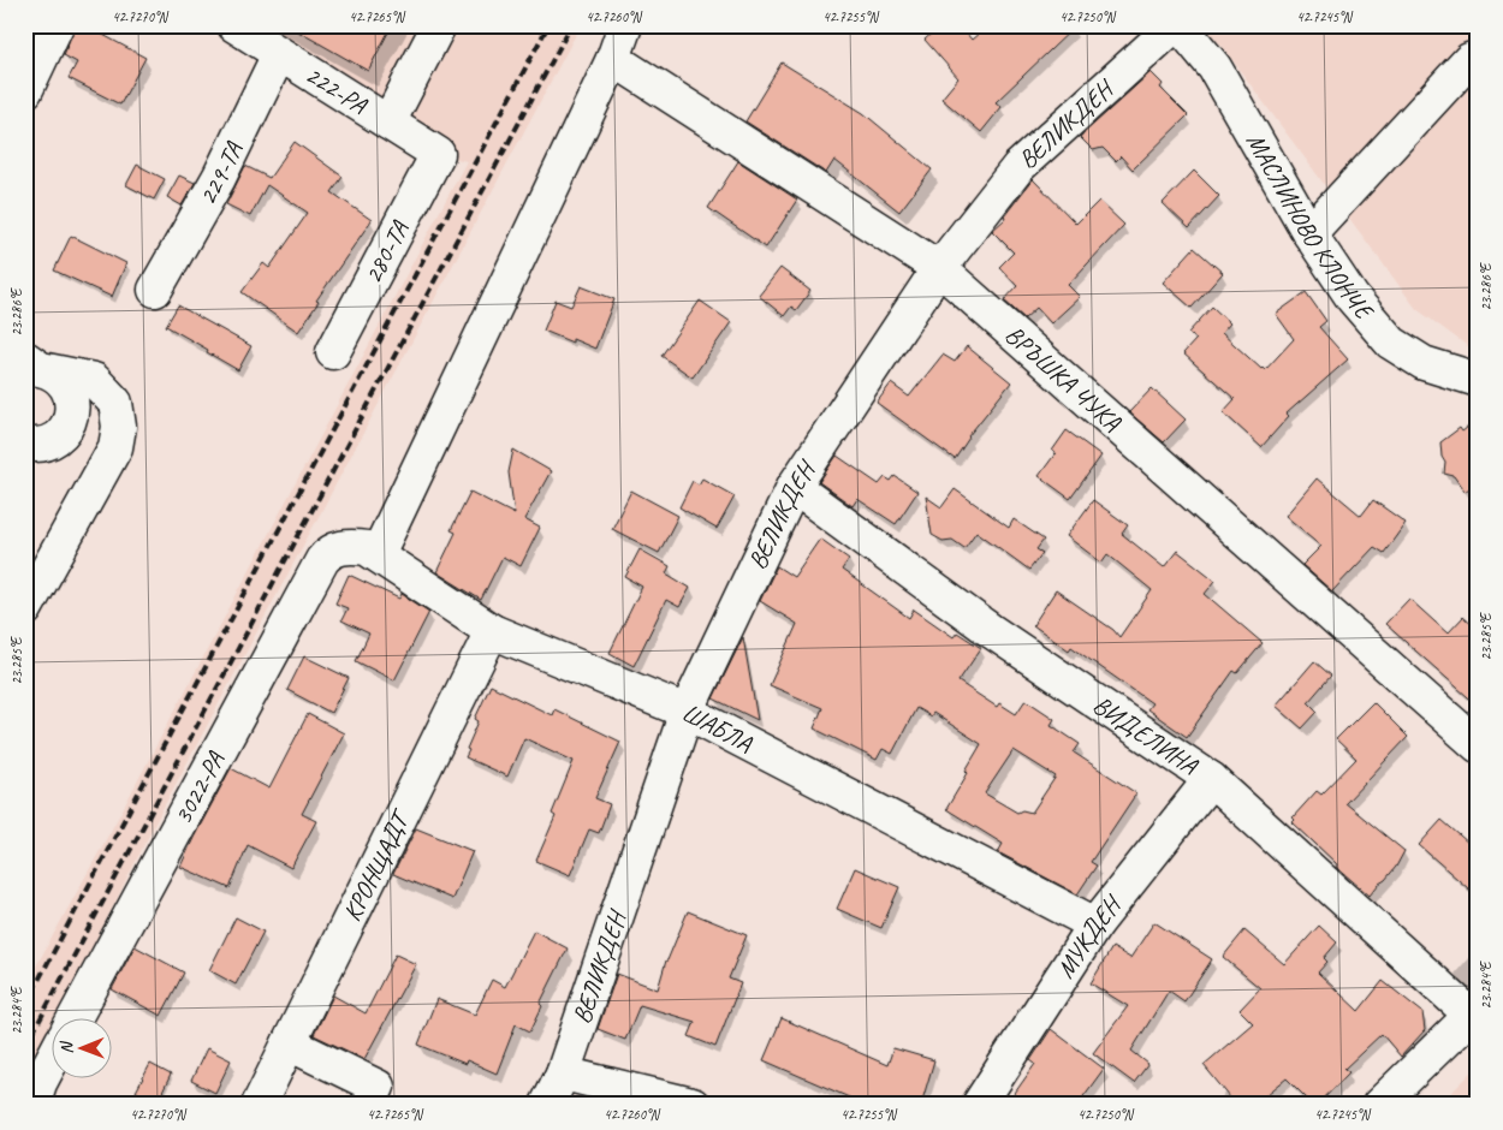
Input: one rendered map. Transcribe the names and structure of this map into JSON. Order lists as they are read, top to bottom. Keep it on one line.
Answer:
{"streets":{"street":["222-РА","ВЕЛИКДЕН","229-ТА","МАСЛИНОВО КЛОНЧЕ","280-ТА","ВРЪШКА ЧУКА","ШАБЛА","ВИДЕЛИНА","3022-РА","КРОНЩАДТ","МУКДЕН"]},"crossings":[["222-РА","229-ТА"],["222-РА","280-ТА"],["ВЕЛИКДЕН","ВРЪШКА ЧУКА"],["ВЕЛИКДЕН","ШАБЛА"],["ВЕЛИКДЕН","ВИДЕЛИНА"],["ШАБЛА","3022-РА"],["ШАБЛА","КРОНЩАДТ"],["ШАБЛА","МУКДЕН"],["ВИДЕЛИНА","МУКДЕН"]],"north":"left","coordinates":["42.7270°N","42.7265°N","42.7260°N","42.7255°N","42.7250°N","42.7245°N","23.286°E","23.285°E","23.284°E"]}
